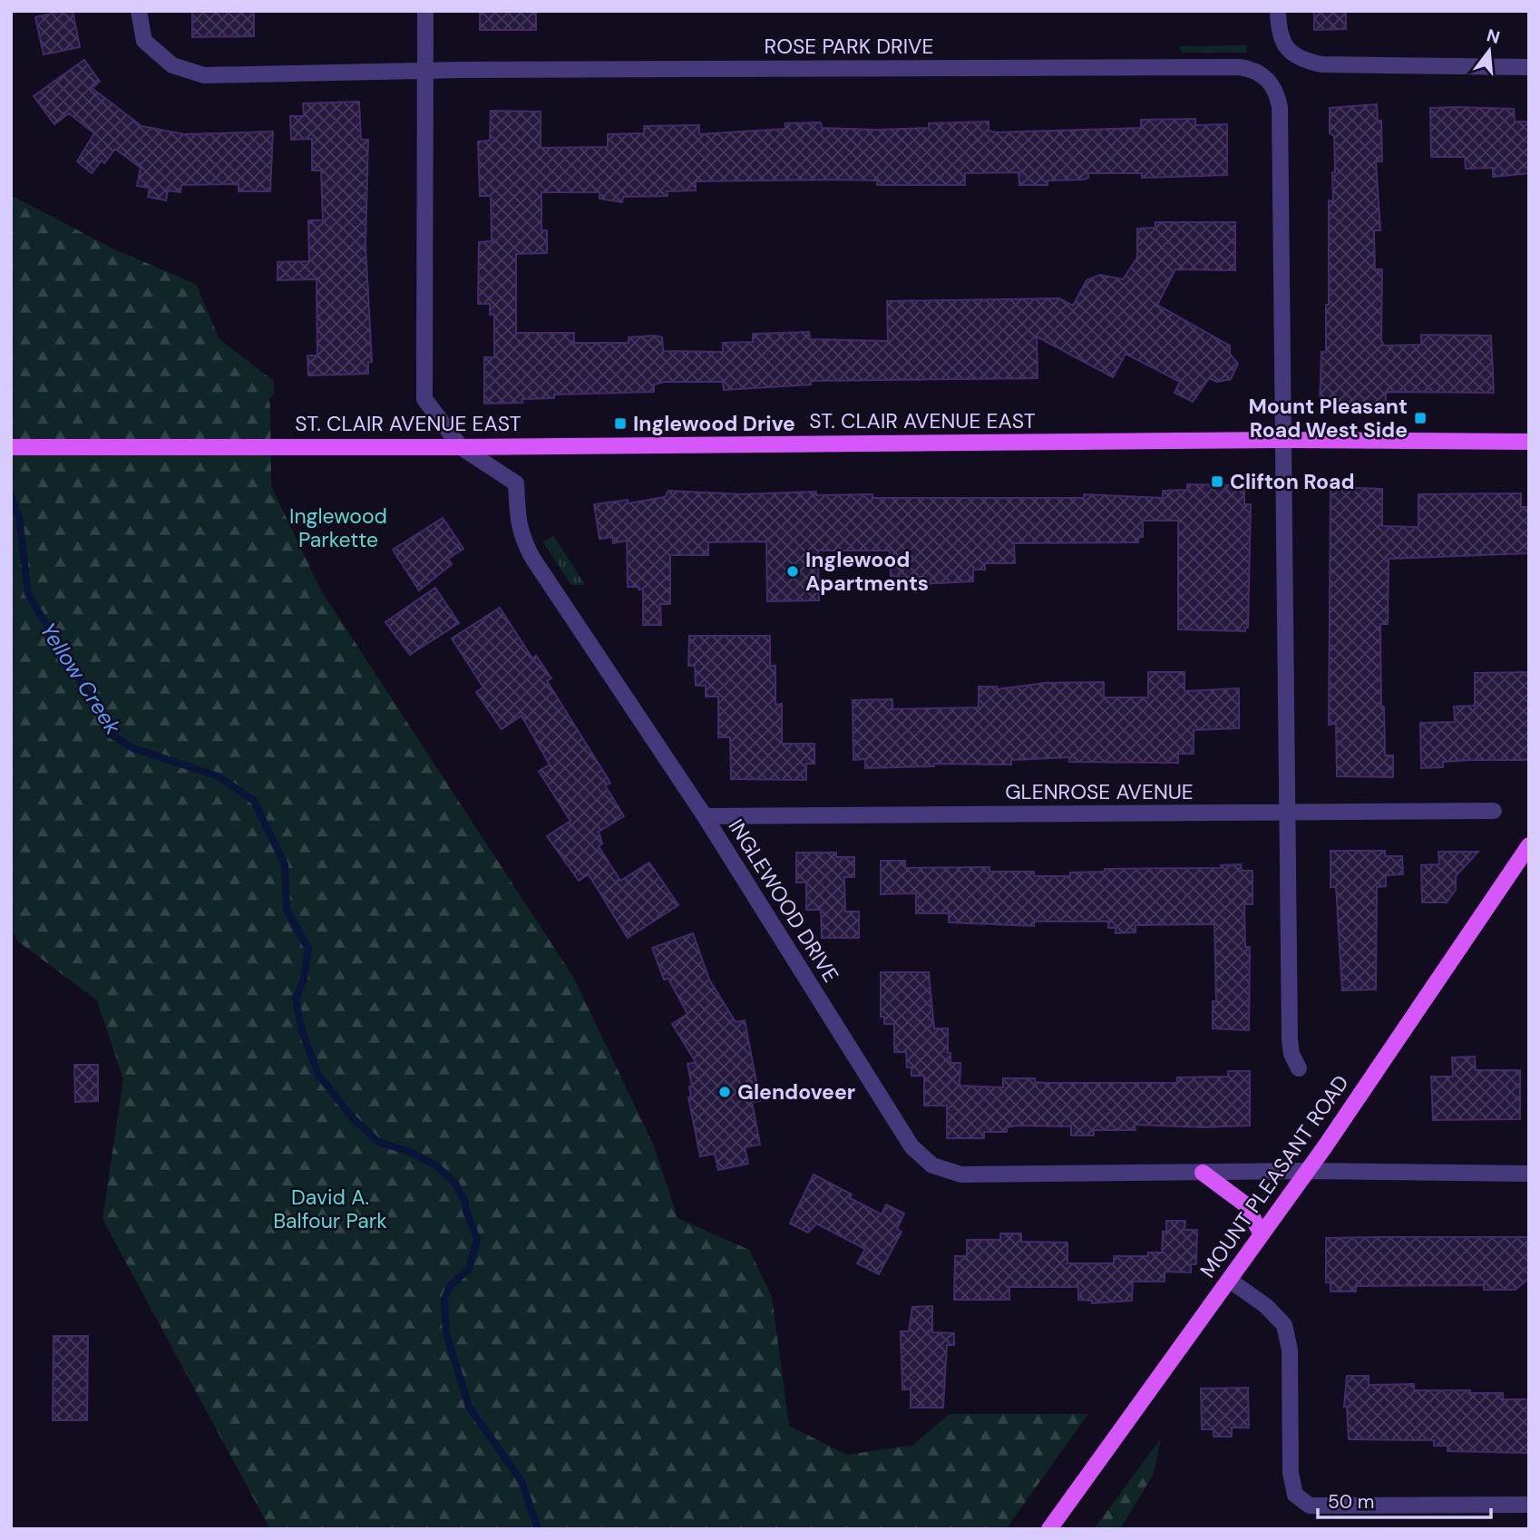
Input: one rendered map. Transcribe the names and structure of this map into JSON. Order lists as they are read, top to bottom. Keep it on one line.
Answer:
{"streets":{"main road":["ST. CLAIR AVENUE EAST","MOUNT PLEASANT ROAD"],"street":["ROSE PARK DRIVE","GLENROSE AVENUE","INGLEWOOD DRIVE"]},"crossings":[["ROSE PARK DRIVE","ST. CLAIR AVENUE EAST"],["ROSE PARK DRIVE","INGLEWOOD DRIVE"],["ST. CLAIR AVENUE EAST","INGLEWOOD DRIVE"],["GLENROSE AVENUE","INGLEWOOD DRIVE"],["INGLEWOOD DRIVE","MOUNT PLEASANT ROAD"]],"water":["Yellow Creek"],"parks":["Inglewood Parkette","David A. Balfour Park"],"places":{"transit":["Mount Pleasant Road West Side","Inglewood Drive","Clifton Road"],"other":["Inglewood Apartments","Glendoveer"]},"scale_bar":"50 m","north":"top"}
